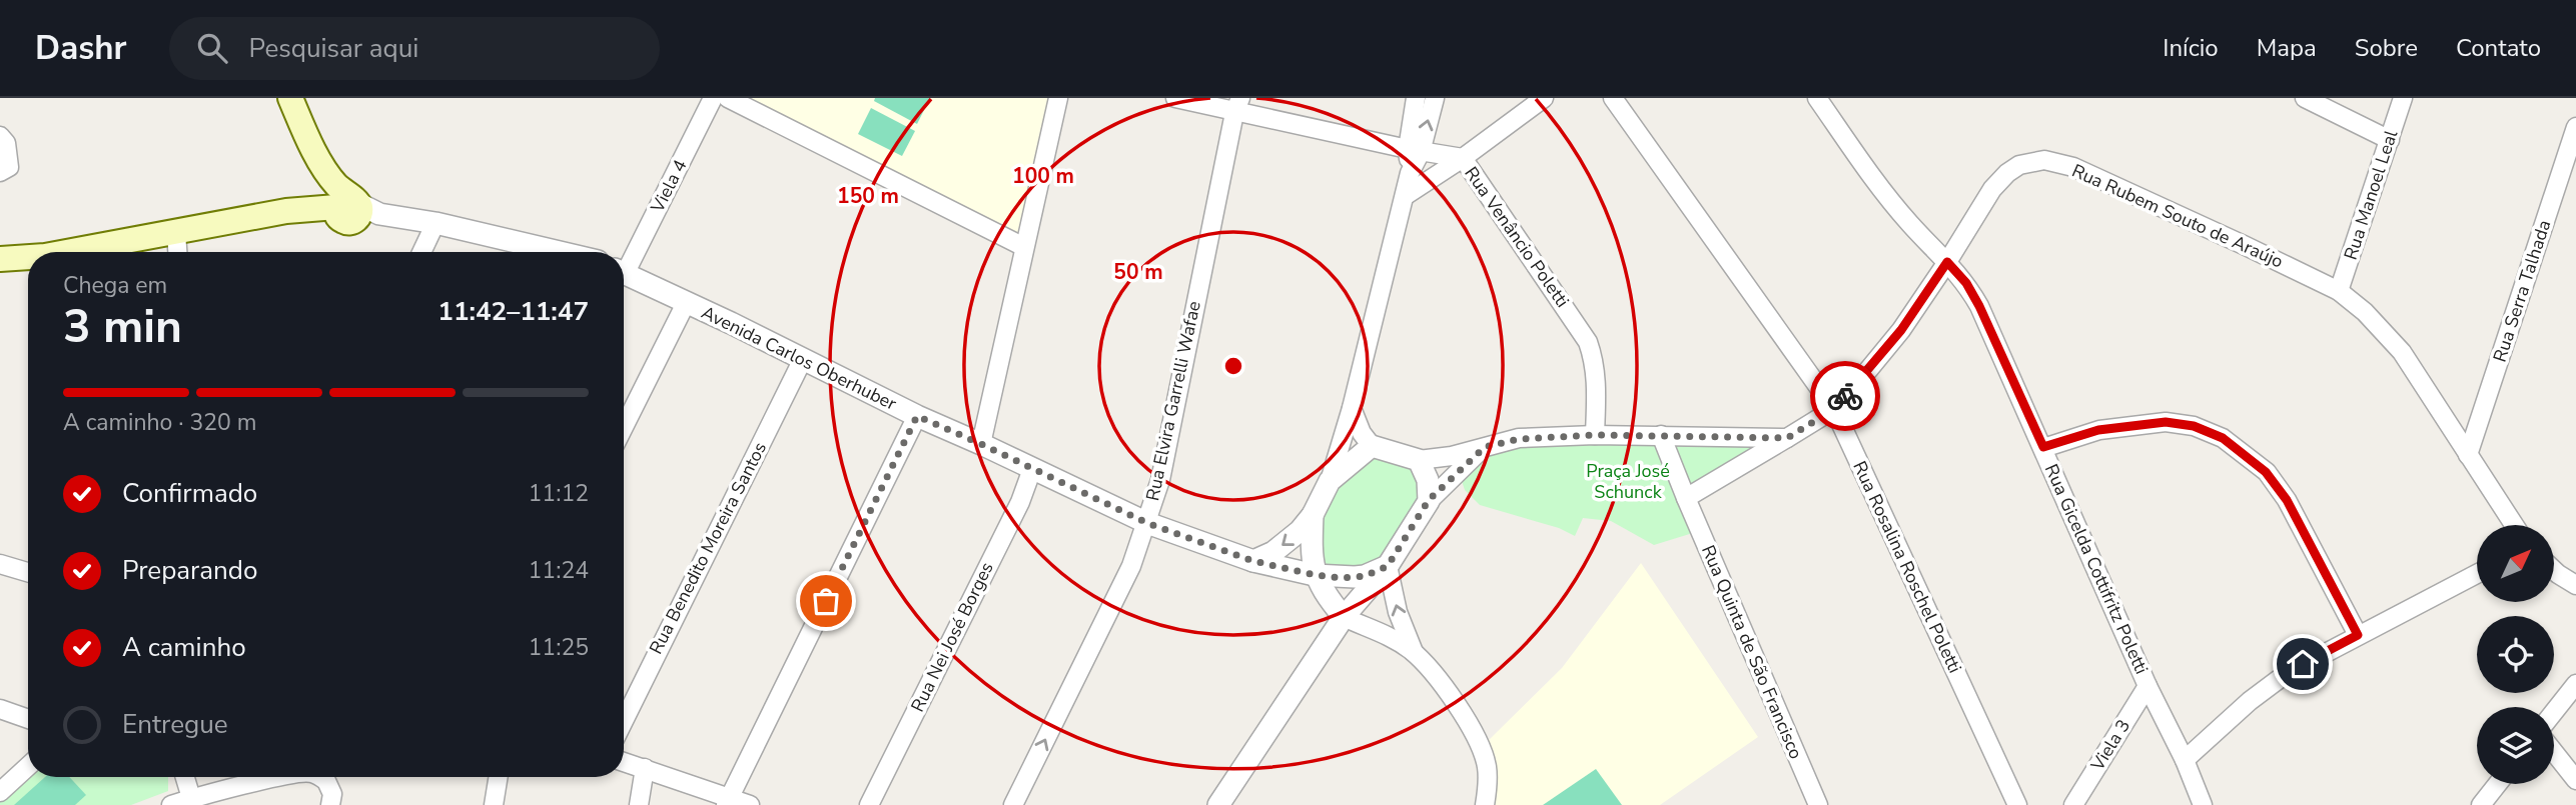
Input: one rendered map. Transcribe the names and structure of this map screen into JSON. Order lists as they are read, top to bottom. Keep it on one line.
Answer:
{"streets":{"street":["Viela 4","Rua Manoel Leal","Rua Rubem Souto de Araújo","Rua Venâncio Poletti","Rua Serra Talhada","Avenida Carlos Oberhuber","Rua Elvira Garrelli Wafae","Rua Benedito Moreira Santos","Rua Rosalina Roschel Poletti","Rua Gicelda Cottifritz Poletti","Rua Nei José Borges","Rua Quinta de São Francisco","Viela 3"]},"crossings":[["Rua Manoel Leal","Rua Rubem Souto de Araújo"],["Rua Rubem Souto de Araújo","Rua Serra Talhada"],["Rua Rubem Souto de Araújo","Rua Rosalina Roschel Poletti"],["Rua Rubem Souto de Araújo","Rua Gicelda Cottifritz Poletti"],["Rua Venâncio Poletti","Rua Elvira Garrelli Wafae"],["Avenida Carlos Oberhuber","Rua Elvira Garrelli Wafae"],["Avenida Carlos Oberhuber","Rua Benedito Moreira Santos"],["Avenida Carlos Oberhuber","Rua Nei José Borges"],["Rua Gicelda Cottifritz Poletti","Viela 3"]],"one_way":["Rua Elvira Garrelli Wafae"],"parks":["Praça José Schunck"],"north":"top right","page":{"header":"Dashr","search":"Pesquisar aqui","nav":["Início","Mapa","Sobre","Contato"],"heading":["3 min","Chega em","11:42–11:47"],"bar":"A caminho · 320 m","list":[["Confirmado","11:12"],["Preparando","11:24"],["A caminho","11:25"],"Entregue"]},"rings":["100 m","150 m","50 m"]}
